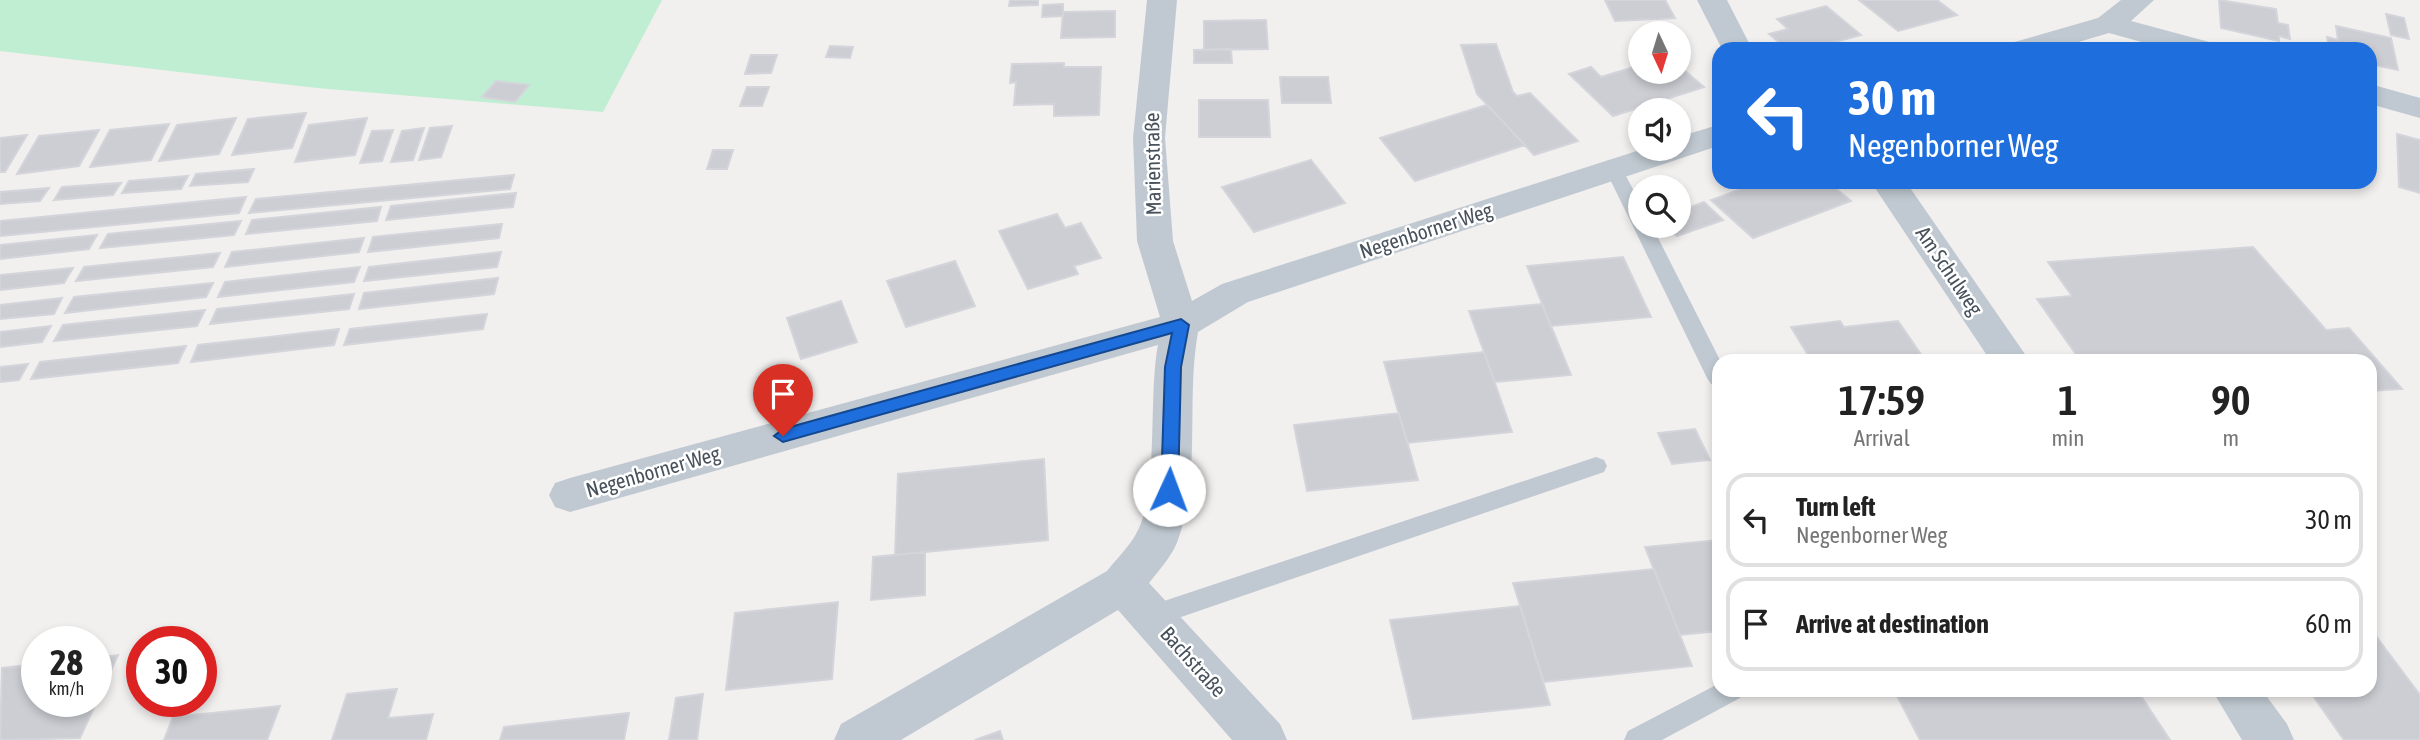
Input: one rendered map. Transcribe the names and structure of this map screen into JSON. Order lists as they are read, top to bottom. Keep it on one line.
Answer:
{"streets":{"street":["Marienstraße","Negenborner Weg","Am Schulweg","Bachstraße"]},"crossings":[["Marienstraße","Negenborner Weg"]],"north":"bottom","page":{"turn":["30 m","Negenborner Weg"],"eta":["17:59","Arrival","1","min","90","m"],"list":[{"name":"Turn left","note":"Negenborner Weg","value":"30 m"},{"name":"Arrive at destination","value":"60 m"}],"speed":"28 km/h","limit":"30"}}
